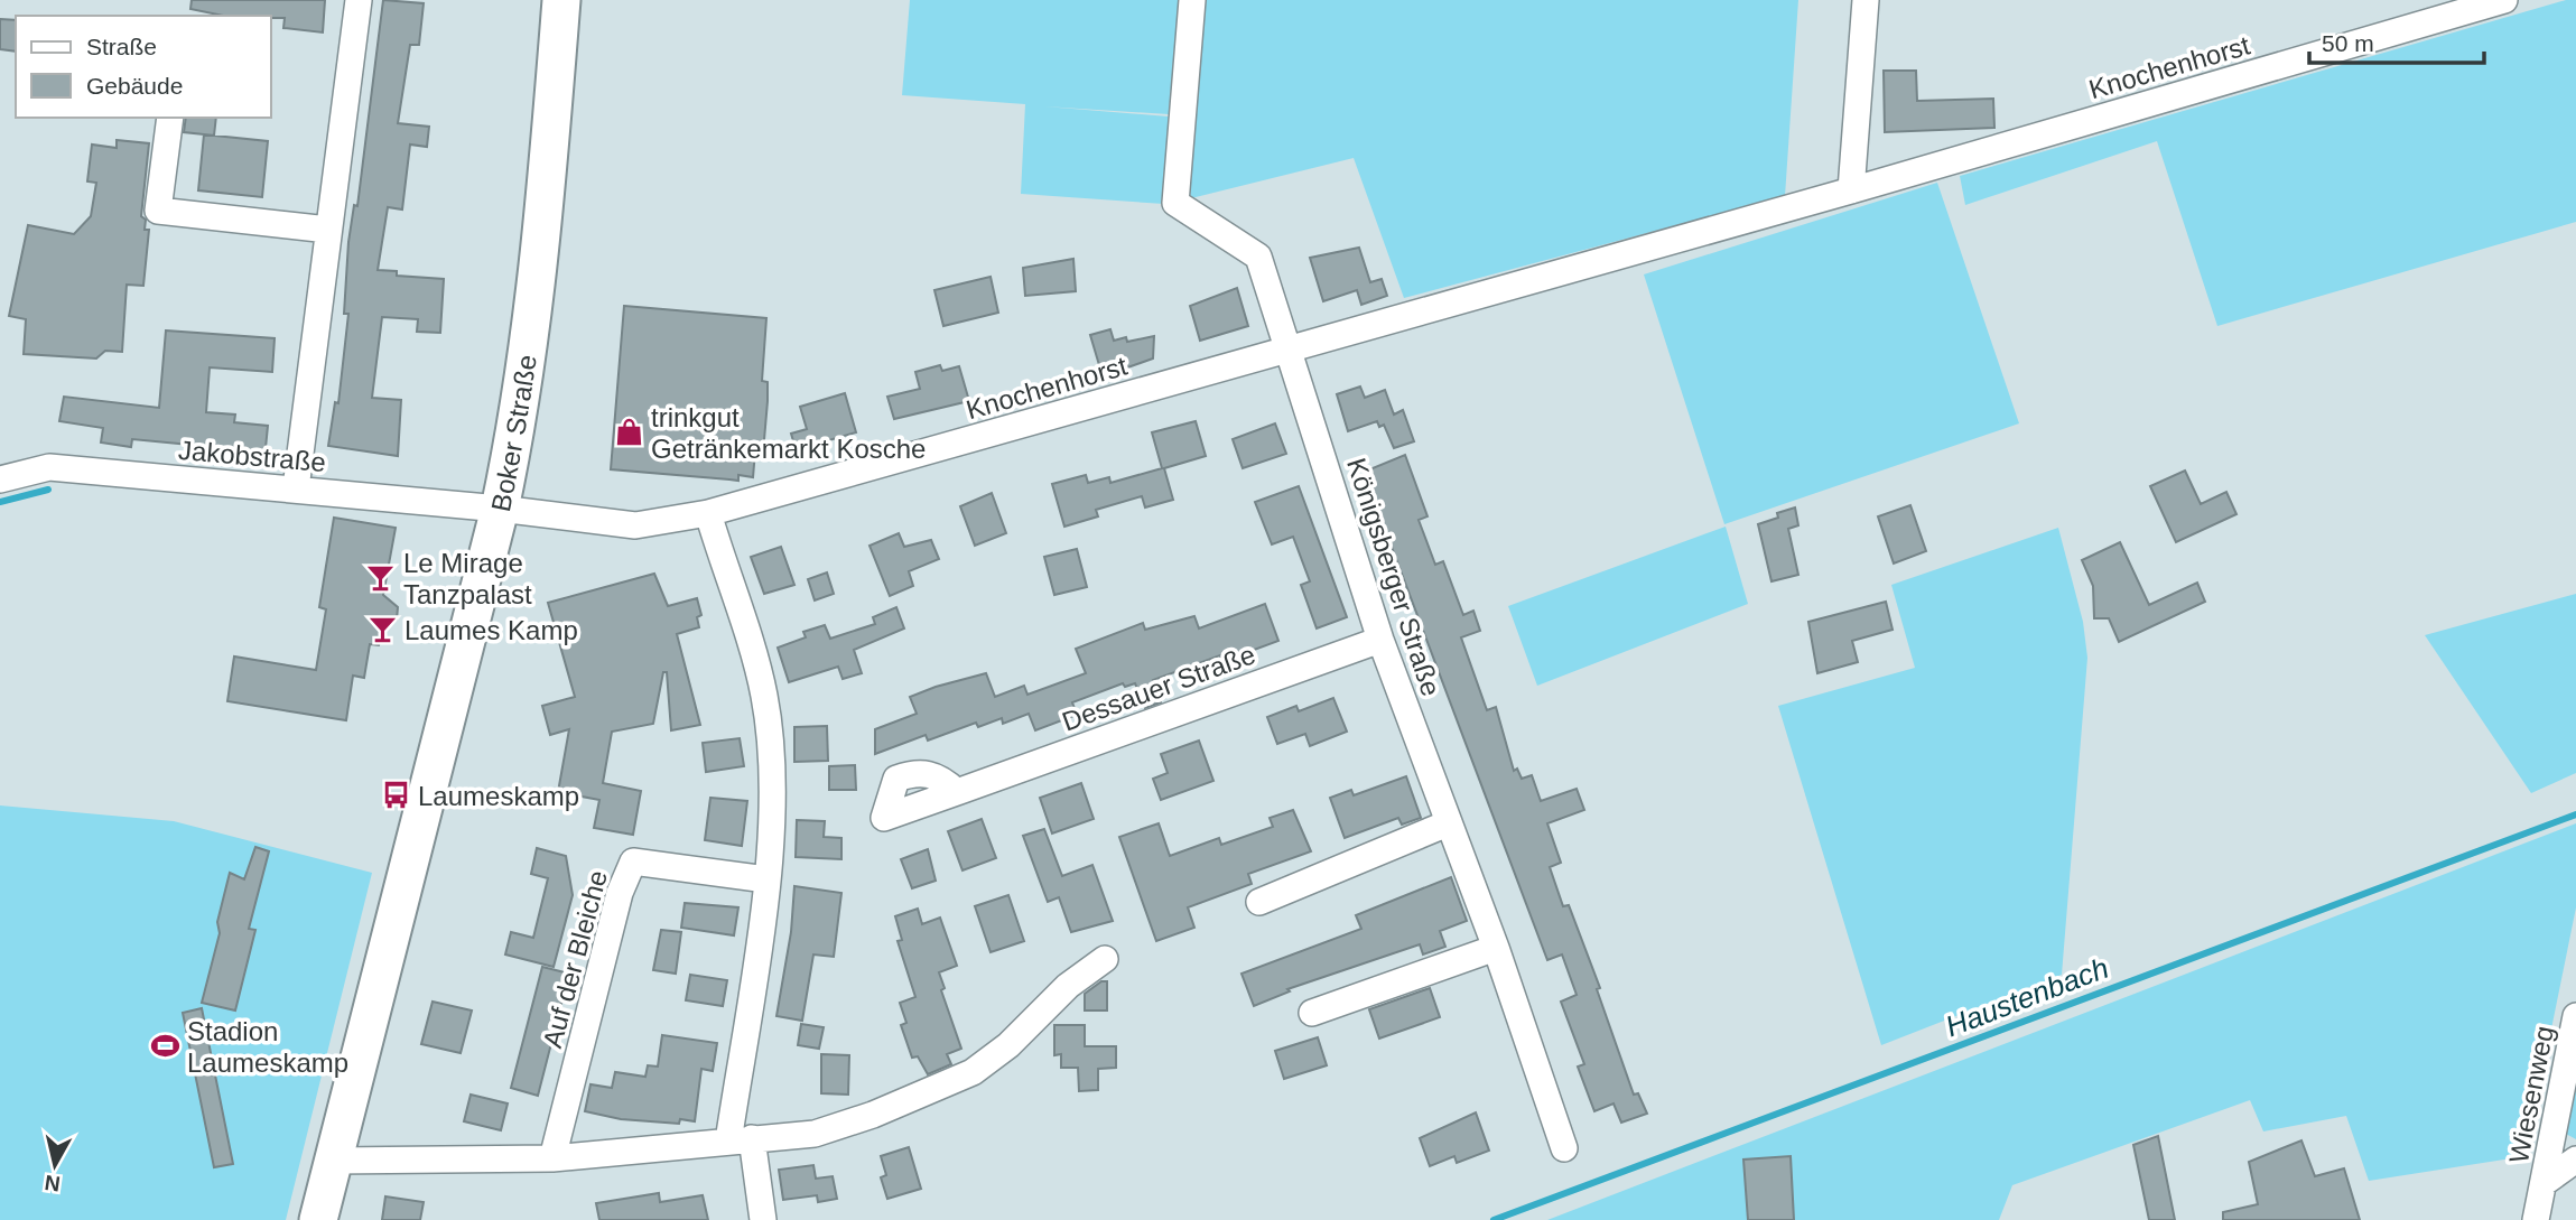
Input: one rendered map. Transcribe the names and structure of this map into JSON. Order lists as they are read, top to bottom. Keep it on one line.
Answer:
{"streets":{"main road":["Boker Straße"],"street":["Knochenhorst","Jakobstraße","Königsberger Straße","Dessauer Straße","Auf der Bleiche","Wiesenweg"]},"crossings":[["Knochenhorst","Boker Straße"],["Knochenhorst","Jakobstraße"],["Knochenhorst","Königsberger Straße"],["Boker Straße","Jakobstraße"],["Königsberger Straße","Dessauer Straße"]],"water":["Haustenbach"],"places":{"shop":["trinkgut Getränkemarkt Kosche"],"bar":["Le Mirage Tanzpalast","Laumes Kamp"],"bus stop":["Laumeskamp"],"sports":["Stadion Laumeskamp"]},"legend":["Straße","Gebäude"],"scale_bar":"50 m","north":"bottom"}
